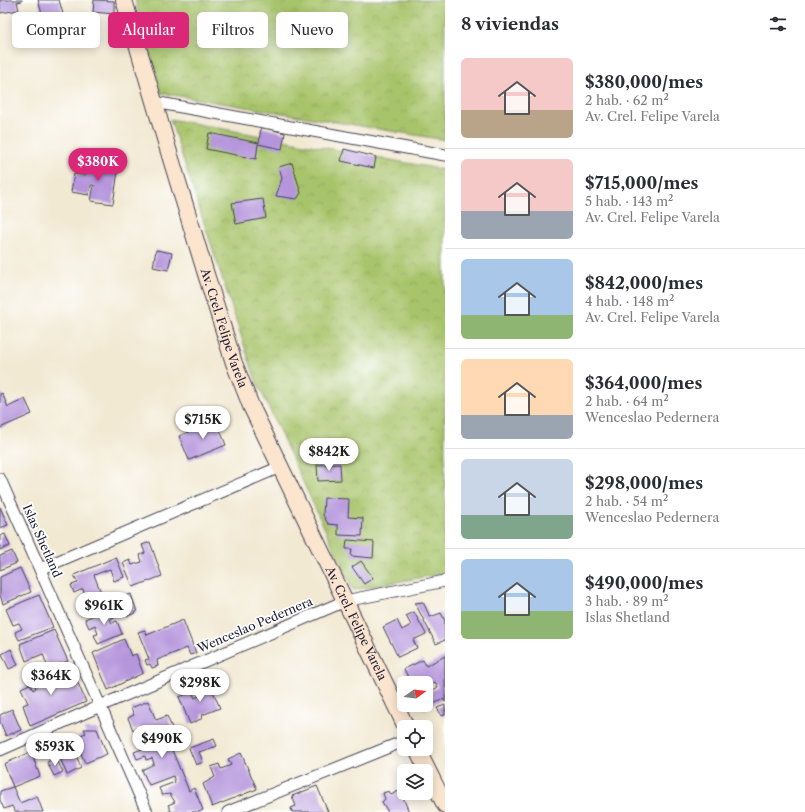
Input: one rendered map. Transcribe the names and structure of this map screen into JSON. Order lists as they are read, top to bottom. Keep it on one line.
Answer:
{"streets":{"main road":["Av. Crel. Felipe Varela"],"street":["Islas Shetland","Wenceslao Pedernera"]},"crossings":[["Av. Crel. Felipe Varela","Wenceslao Pedernera"],["Islas Shetland","Wenceslao Pedernera"]],"north":"right","page":{"heading":"8 viviendas","chip":["Comprar","Alquilar","Filtros","Nuevo"],"list":[{"name":"$380,000/mes","note":"2 hab. · 62 m² · Av. Crel. Felipe Varela"},{"name":"$715,000/mes","note":"5 hab. · 143 m² · Av. Crel. Felipe Varela"},{"name":"$842,000/mes","note":"4 hab. · 148 m² · Av. Crel. Felipe Varela"},{"name":"$364,000/mes","note":"2 hab. · 64 m² · Wenceslao Pedernera"},{"name":"$298,000/mes","note":"2 hab. · 54 m² · Wenceslao Pedernera"},{"name":"$490,000/mes","note":"3 hab. · 89 m² · Islas Shetland"}],"price":["$380K","$715K","$842K","$961K","$364K","$298K","$490K","$593K"]}}
